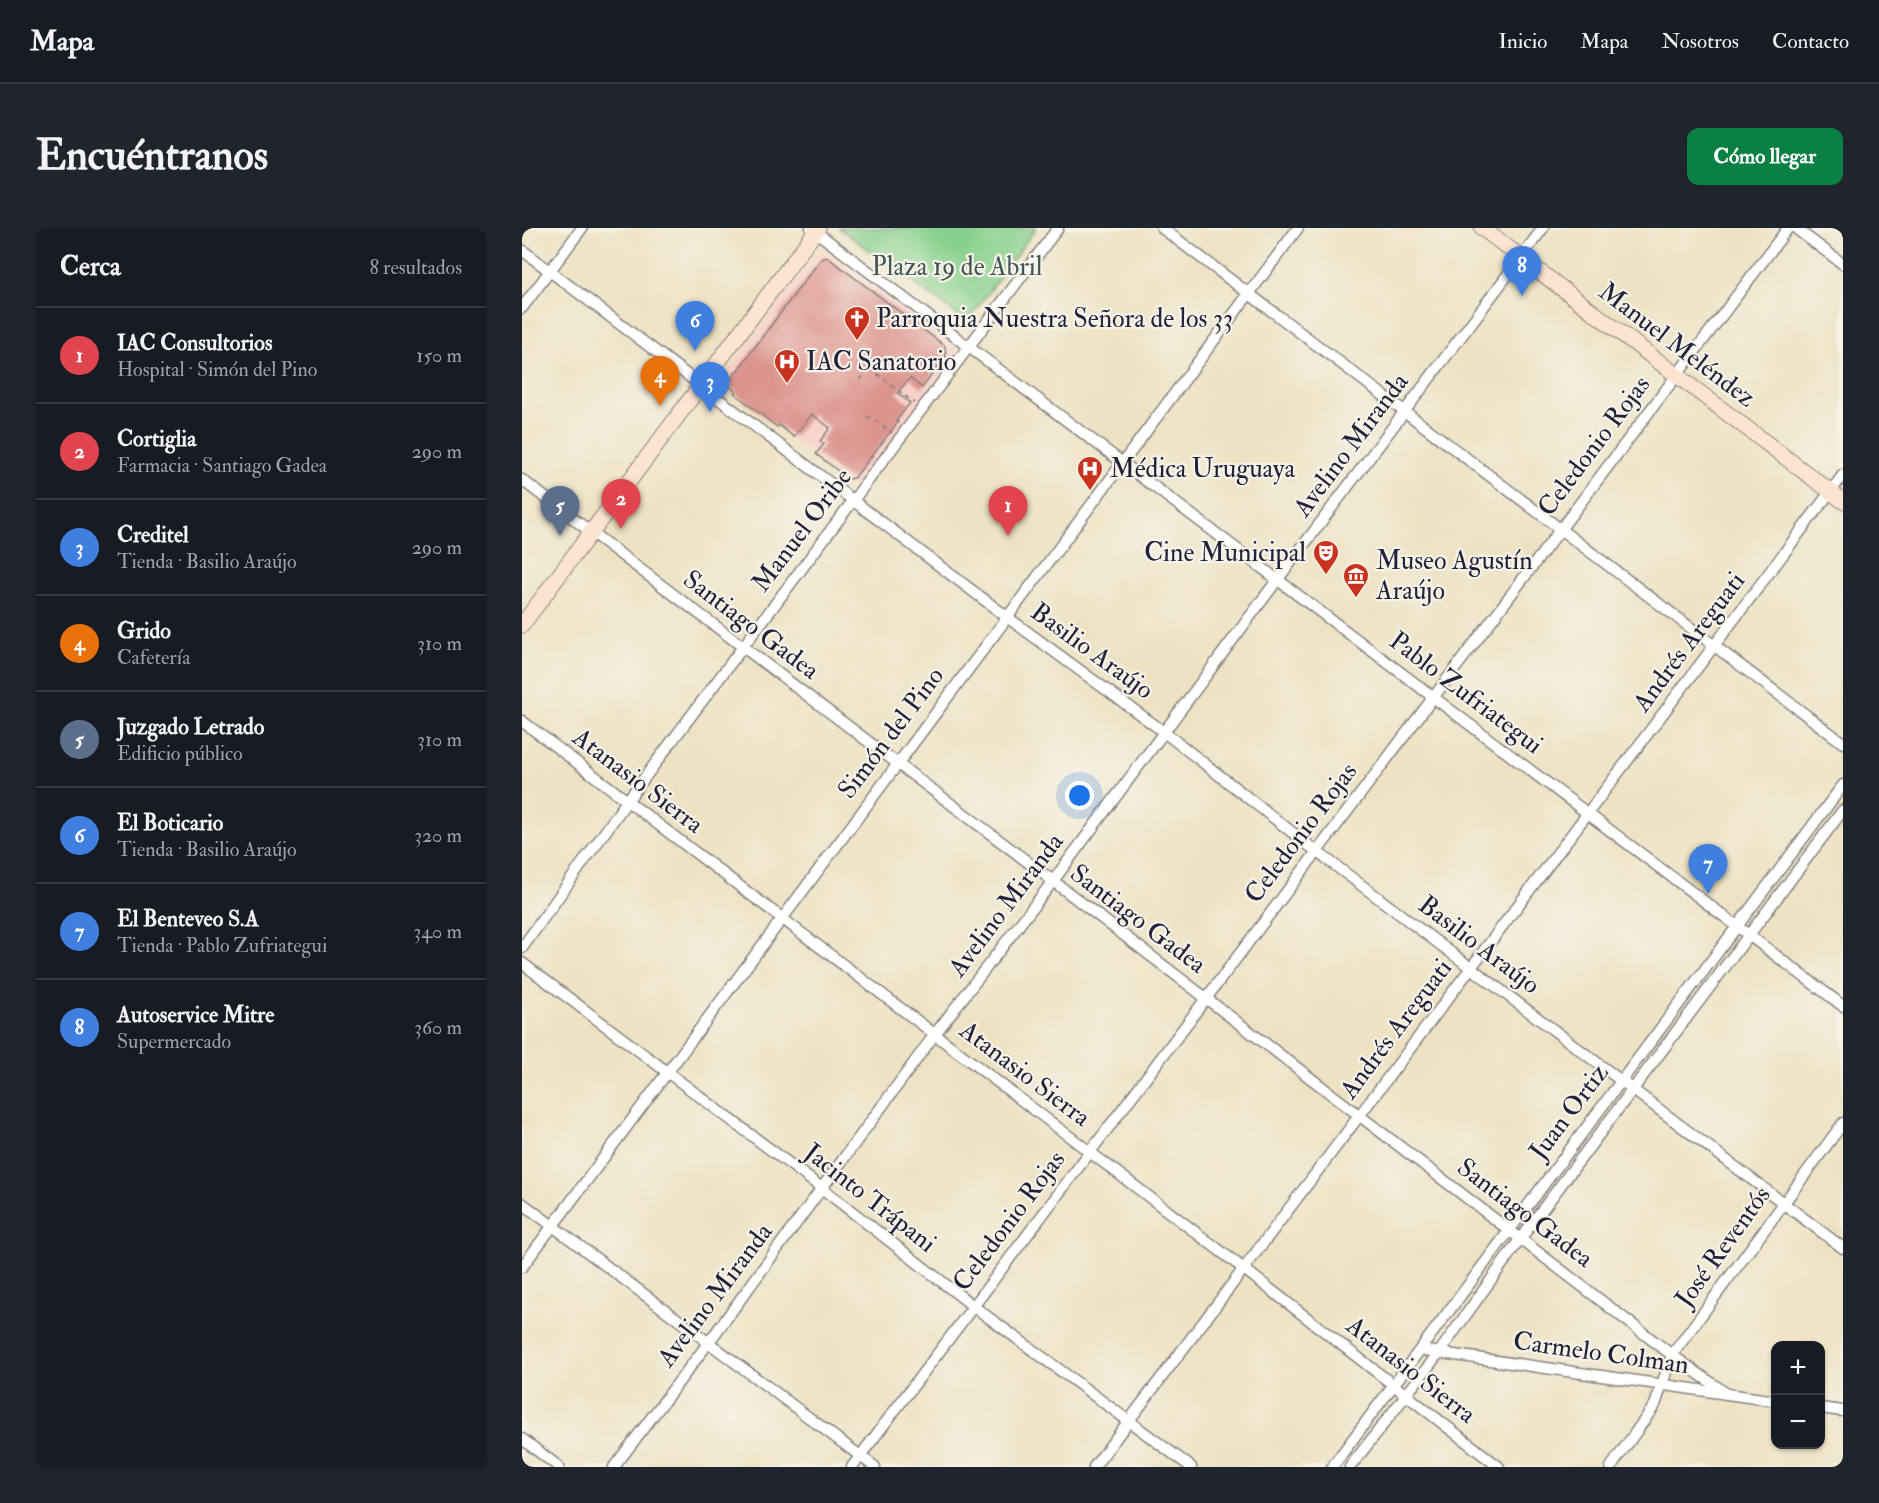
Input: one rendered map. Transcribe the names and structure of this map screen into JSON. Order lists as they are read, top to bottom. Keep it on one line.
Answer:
{"streets":{"street":["Manuel Meléndez","Avelino Miranda","Celedonio Rojas","Manuel Oribe","Santiago Gadea","Andrés Areguati","Basilio Araújo","Pablo Zufriategui","Simón del Pino","Atanasio Sierra","Juan Ortiz","Jacinto Trápani","José Reventós","Carmelo Colman"]},"crossings":[["Manuel Meléndez","Avelino Miranda"],["Manuel Meléndez","Celedonio Rojas"],["Manuel Meléndez","Andrés Areguati"],["Avelino Miranda","Santiago Gadea"],["Avelino Miranda","Basilio Araújo"],["Avelino Miranda","Pablo Zufriategui"],["Avelino Miranda","Atanasio Sierra"],["Avelino Miranda","Jacinto Trápani"],["Celedonio Rojas","Santiago Gadea"],["Celedonio Rojas","Basilio Araújo"],["Celedonio Rojas","Pablo Zufriategui"],["Celedonio Rojas","Atanasio Sierra"],["Celedonio Rojas","Jacinto Trápani"],["Manuel Oribe","Santiago Gadea"],["Manuel Oribe","Basilio Araújo"],["Manuel Oribe","Pablo Zufriategui"],["Manuel Oribe","Atanasio Sierra"],["Santiago Gadea","Andrés Areguati"],["Santiago Gadea","Simón del Pino"],["Santiago Gadea","Juan Ortiz"],["Santiago Gadea","José Reventós"],["Santiago Gadea","Carmelo Colman"],["Andrés Areguati","Basilio Araújo"],["Andrés Areguati","Pablo Zufriategui"],["Andrés Areguati","Atanasio Sierra"],["Andrés Areguati","Jacinto Trápani"],["Basilio Araújo","Simón del Pino"],["Basilio Araújo","Juan Ortiz"],["Basilio Araújo","José Reventós"],["Pablo Zufriategui","Simón del Pino"],["Pablo Zufriategui","Juan Ortiz"],["Simón del Pino","Atanasio Sierra"],["Simón del Pino","Jacinto Trápani"],["Atanasio Sierra","Juan Ortiz"],["Juan Ortiz","Carmelo Colman"],["José Reventós","Carmelo Colman"]],"parks":["Plaza 19 de Abril"],"places":{"church":["Parroquia Nuestra Señora de los 33"],"hospital":["IAC Sanatorio","Médica Uruguaya"],"theatre":["Cine Municipal"],"museum":["Museo Agustín Araújo"]},"page":{"header":"Mapa","nav":["Inicio","Mapa","Nosotros","Contacto"],"buttons":"Cómo llegar","title":"Encuéntranos","heading":["Cerca","8 resultados"],"pins":["8","6","4","3","2","1","5","7"],"list":[{"mark":"1","name":"IAC Consultorios","note":"Hospital · Simón del Pino","value":"150 m"},{"mark":"2","name":"Cortiglia","note":"Farmacia · Santiago Gadea","value":"290 m"},{"mark":"3","name":"Creditel","note":"Tienda · Basilio Araújo","value":"290 m"},{"mark":"4","name":"Grido","note":"Cafetería","value":"310 m"},{"mark":"5","name":"Juzgado Letrado","note":"Edificio público","value":"310 m"},{"mark":"6","name":"El Boticario","note":"Tienda · Basilio Araújo","value":"320 m"},{"mark":"7","name":"El Benteveo S.A","note":"Tienda · Pablo Zufriategui","value":"340 m"},{"mark":"8","name":"Autoservice Mitre","note":"Supermercado","value":"360 m"}],"map_buttons":["+","−"]}}
